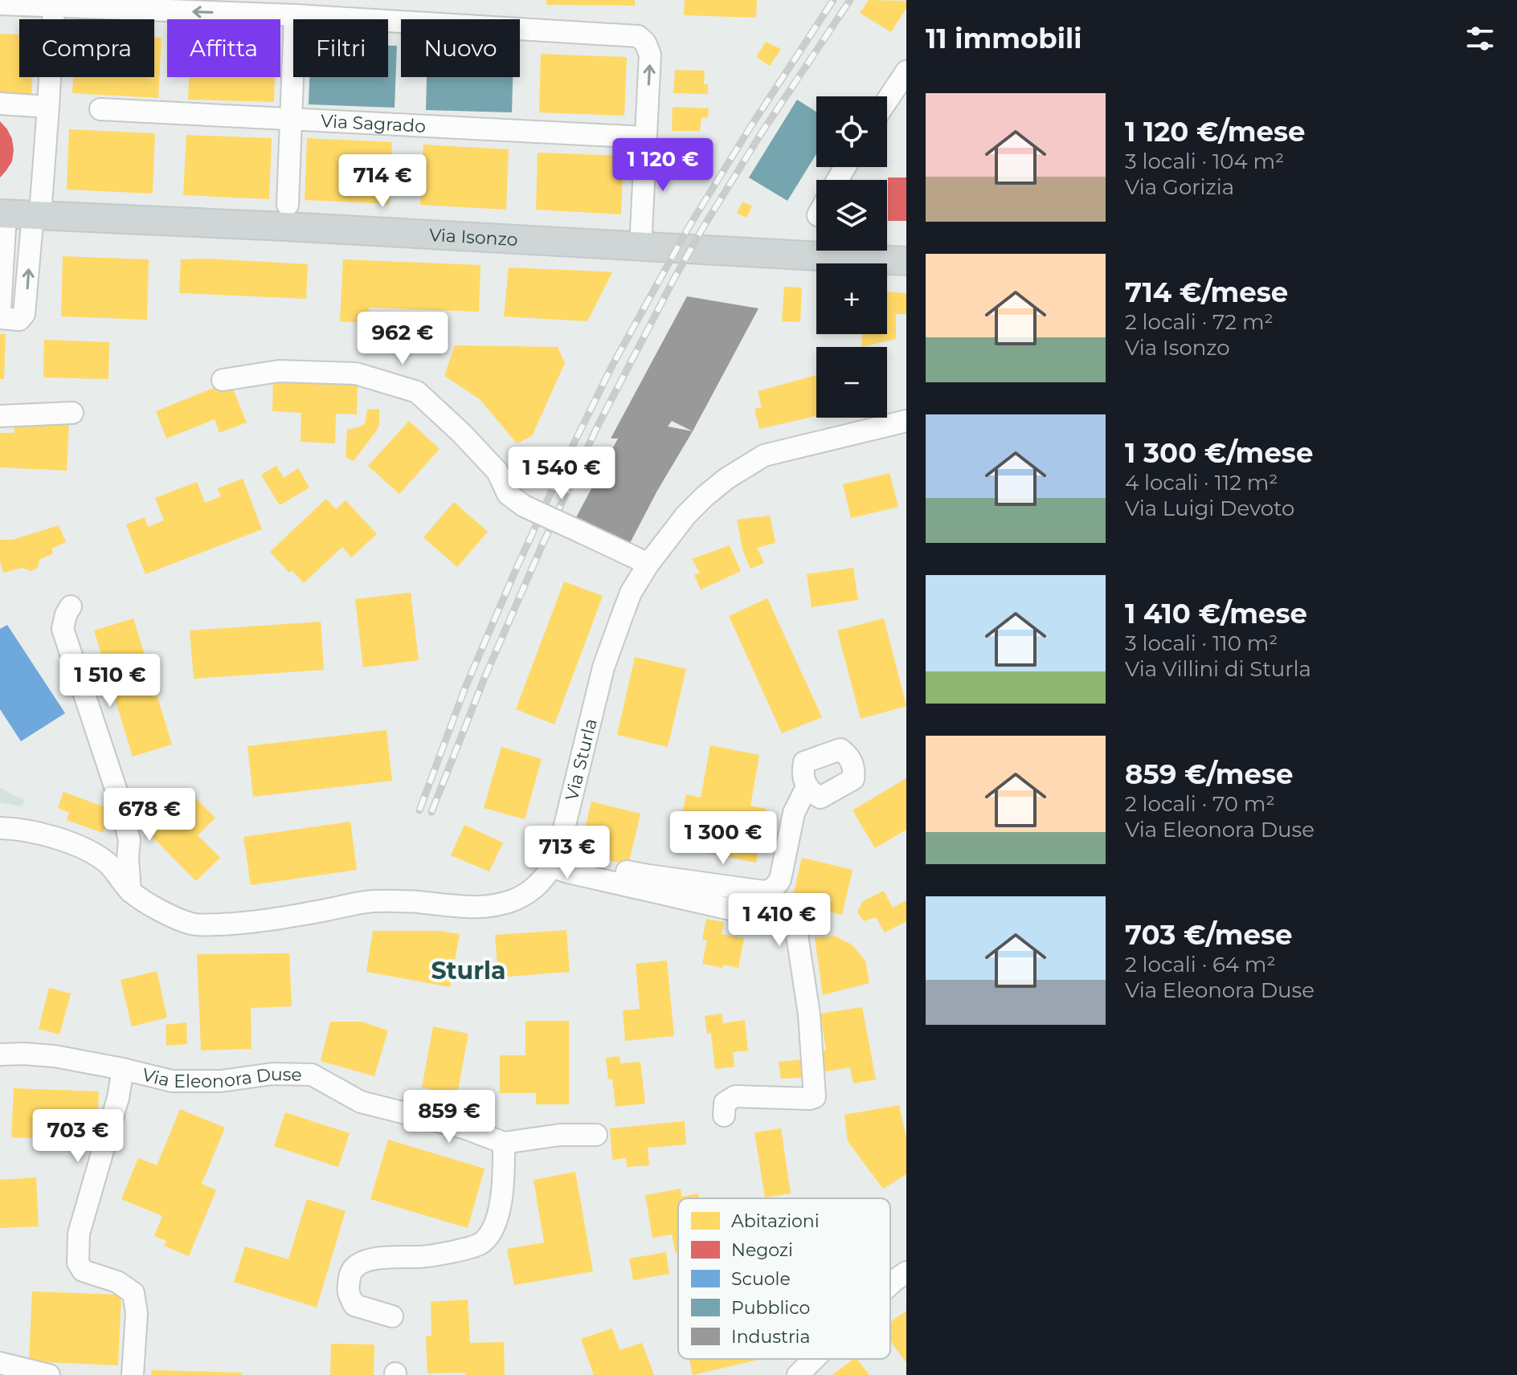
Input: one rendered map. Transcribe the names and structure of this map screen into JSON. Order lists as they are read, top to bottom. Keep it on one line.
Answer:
{"streets":{"main road":["Via Isonzo"],"street":["Via Sagrado","Via Sturla","Via Eleonora Duse"]},"districts":["Sturla"],"legend":["Abitazioni","Negozi","Scuole","Pubblico","Industria"],"page":{"heading":"11 immobili","chip":["Compra","Affitta","Filtri","Nuovo"],"list":[{"name":"1 120 €/mese","note":"3 locali · 104 m² · Via Gorizia"},{"name":"714 €/mese","note":"2 locali · 72 m² · Via Isonzo"},{"name":"1 300 €/mese","note":"4 locali · 112 m² · Via Luigi Devoto"},{"name":"1 410 €/mese","note":"3 locali · 110 m² · Via Villini di Sturla"},{"name":"859 €/mese","note":"2 locali · 70 m² · Via Eleonora Duse"},{"name":"703 €/mese","note":"2 locali · 64 m² · Via Eleonora Duse"}],"map_buttons":["+","−"],"price":["1 120 €","714 €","962 €","1 540 €","1 510 €","678 €","1 300 €","713 €","1 410 €","859 €","703 €"]}}
